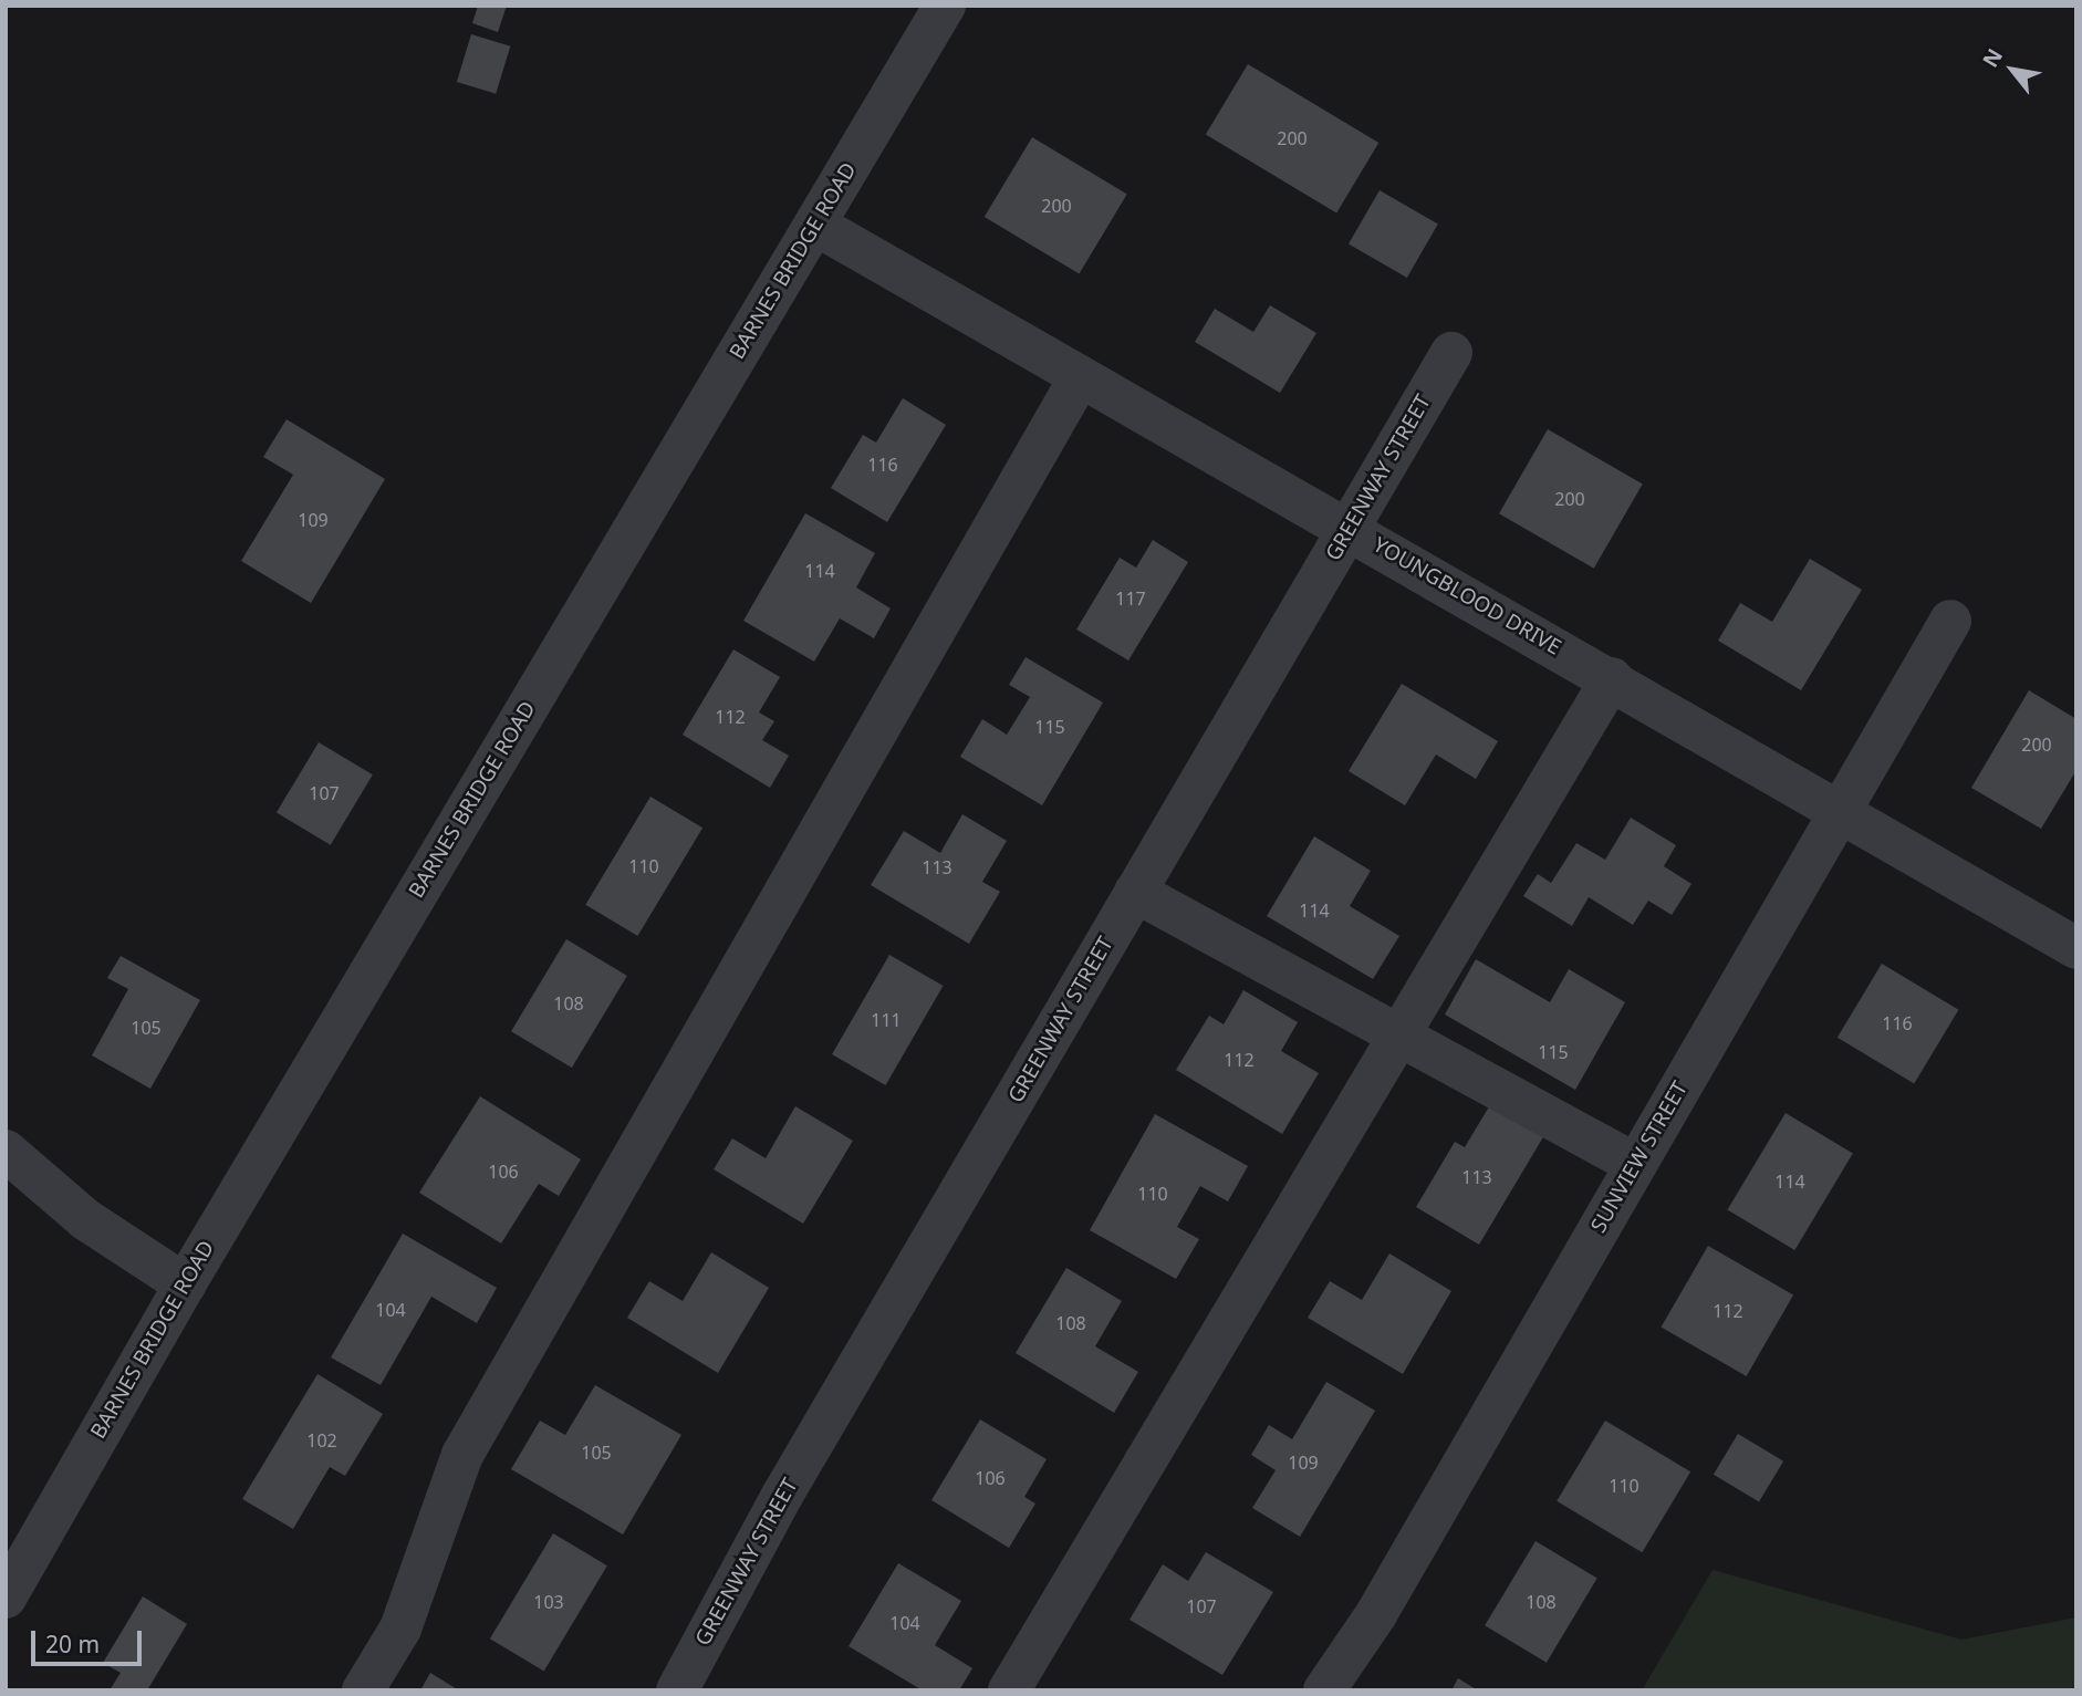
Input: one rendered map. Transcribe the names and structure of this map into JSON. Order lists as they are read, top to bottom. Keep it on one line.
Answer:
{"streets":{"street":["BARNES BRIDGE ROAD","GREENWAY STREET","YOUNGBLOOD DRIVE","SUNVIEW STREET"]},"crossings":[["BARNES BRIDGE ROAD","YOUNGBLOOD DRIVE"],["GREENWAY STREET","YOUNGBLOOD DRIVE"],["YOUNGBLOOD DRIVE","SUNVIEW STREET"]],"house_numbers":["200","200","116","200","109","114","117","112","115","200","107","110","113","114","108","111","116","105","115","112","106","113","114","110","104","112","108","102","105","109","106","110","103","108","107","104"],"scale_bar":"20 m","north":"top left"}
